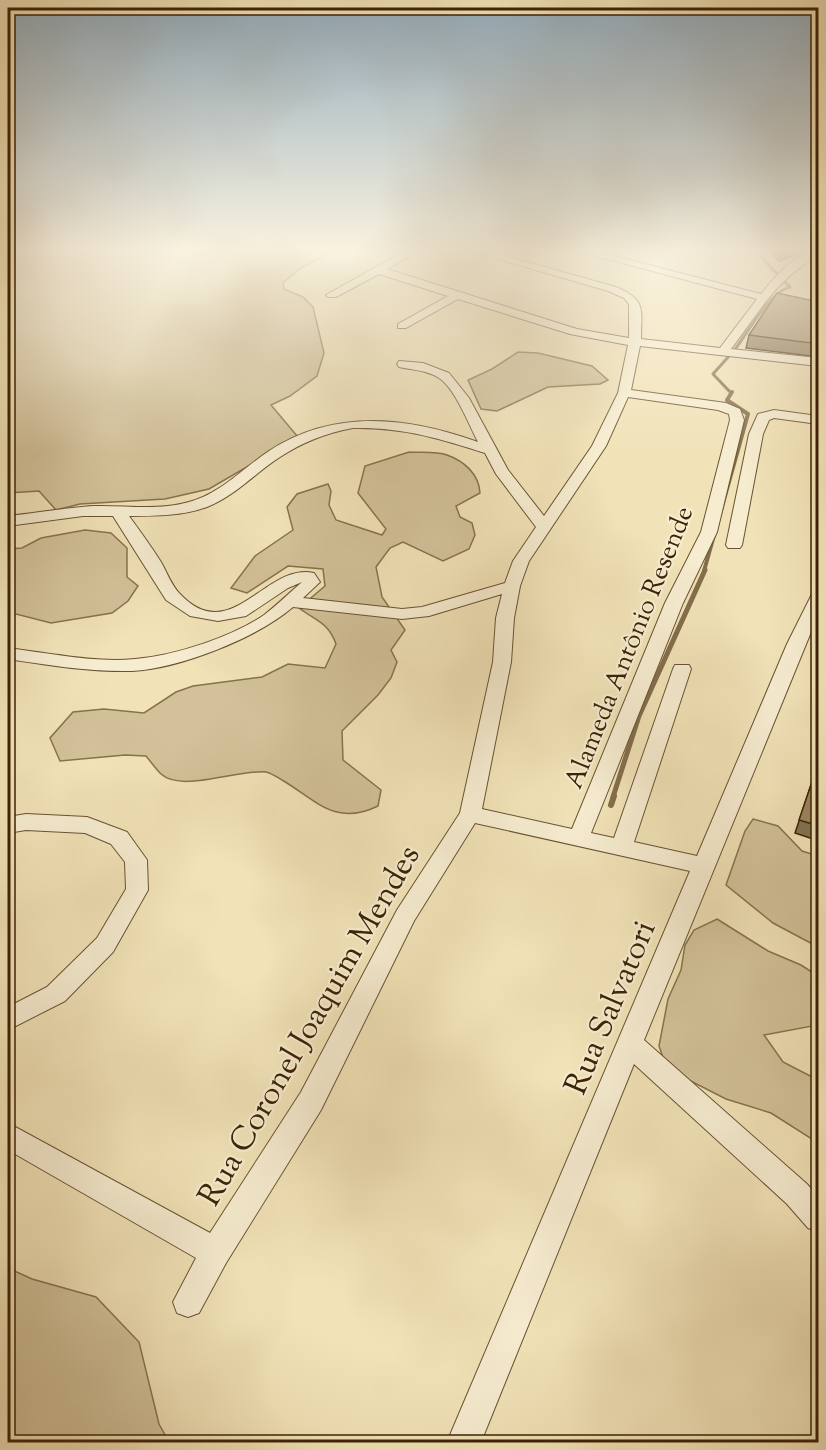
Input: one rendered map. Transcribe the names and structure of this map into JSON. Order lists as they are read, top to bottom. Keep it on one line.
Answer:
{"streets":{"street":["Alameda Antônio Resende","Rua Salvatori","Rua Coronel Joaquim Mendes"]},"crossings":[["Alameda Antônio Resende","Rua Coronel Joaquim Mendes"]]}
